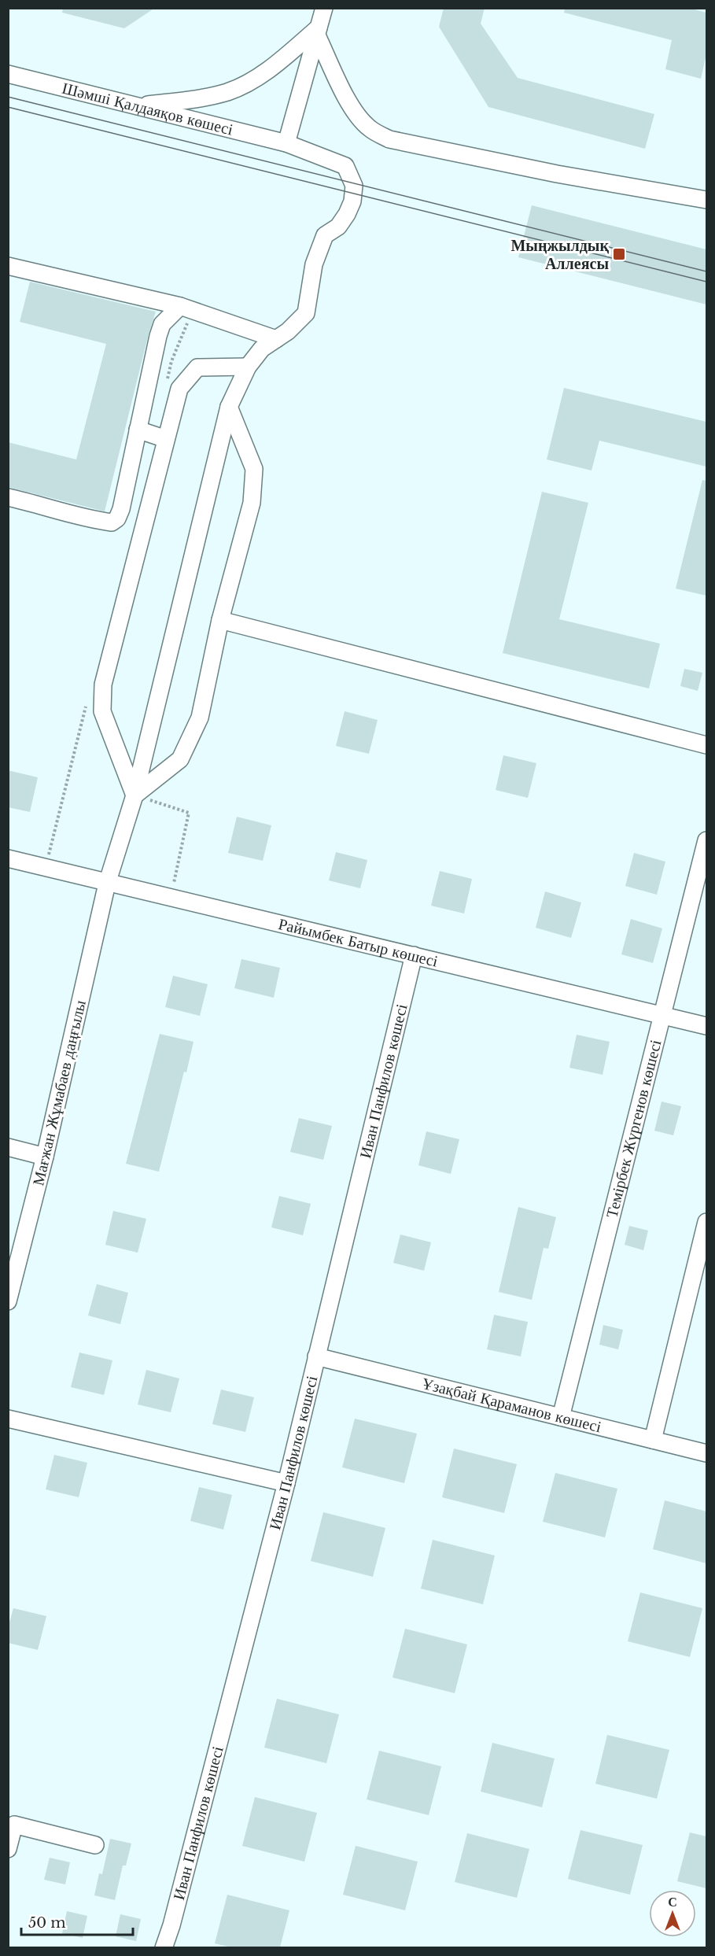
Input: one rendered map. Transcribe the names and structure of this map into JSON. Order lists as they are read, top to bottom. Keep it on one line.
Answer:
{"streets":{"street":["Шәмші Қалдаяқов көшесі","Райымбек Батыр көшесі","Иван Панфилов көшесі","Мағжан Жұмабаев даңғылы","Темірбек Жүргенов көшесі","Ұзақбай Қараманов көшесі"]},"crossings":[["Шәмші Қалдаяқов көшесі","Мағжан Жұмабаев даңғылы"],["Райымбек Батыр көшесі","Иван Панфилов көшесі"],["Райымбек Батыр көшесі","Мағжан Жұмабаев даңғылы"],["Райымбек Батыр көшесі","Темірбек Жүргенов көшесі"],["Иван Панфилов көшесі","Ұзақбай Қараманов көшесі"],["Темірбек Жүргенов көшесі","Ұзақбай Қараманов көшесі"]],"places":{"transit":["Мыңжылдық Аллеясы"]},"scale_bar":"50 m","north":"top"}
